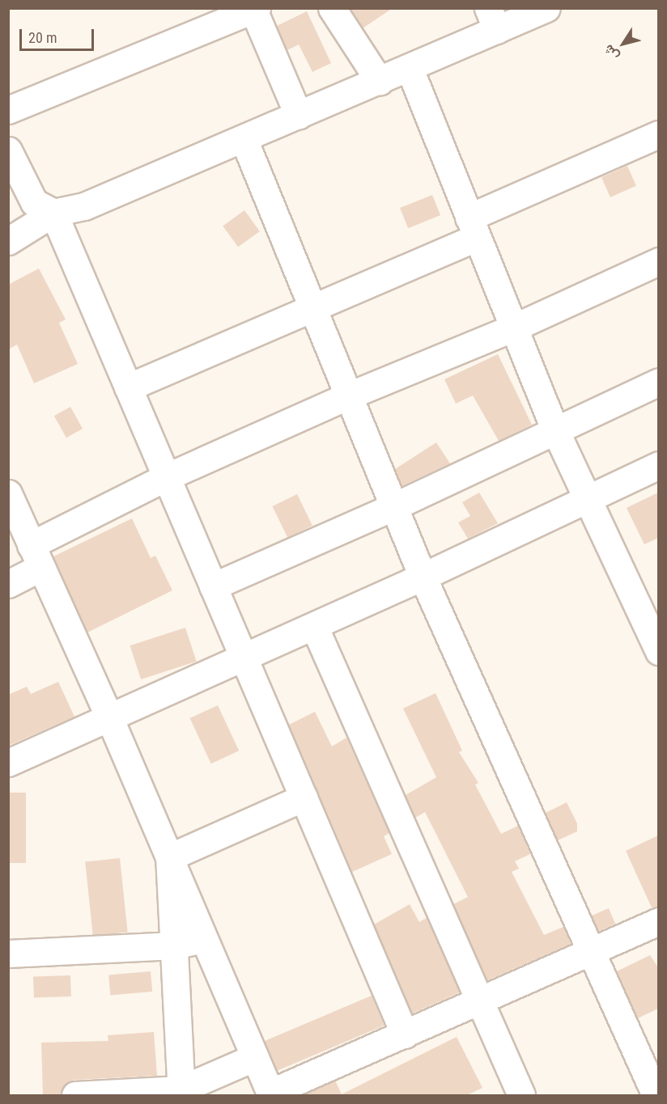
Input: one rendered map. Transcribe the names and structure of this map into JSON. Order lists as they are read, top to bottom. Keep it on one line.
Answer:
{"scale_bar":"20 m","north":"bottom left"}
